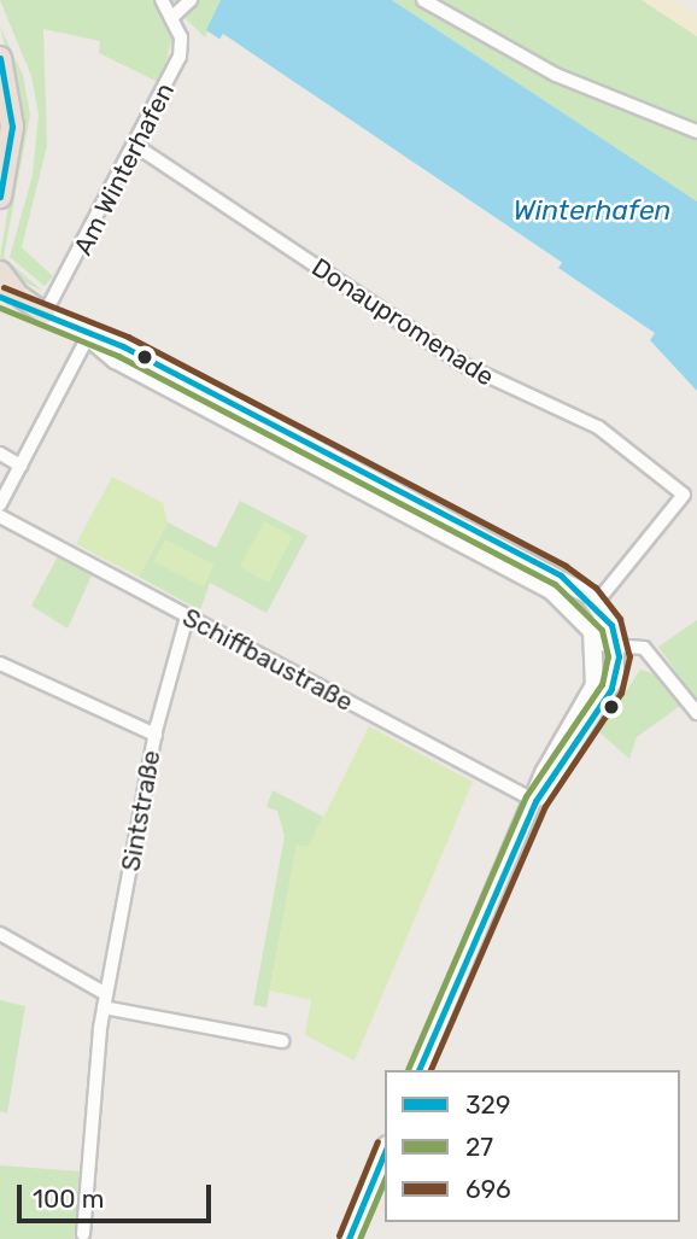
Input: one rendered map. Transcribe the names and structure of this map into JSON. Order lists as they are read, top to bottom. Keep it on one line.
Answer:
{"streets":{"street":["Am Winterhafen","Donaupromenade","Schiffbaustraße","Sintstraße"]},"crossings":[["Am Winterhafen","Donaupromenade"],["Schiffbaustraße","Sintstraße"]],"water":["Winterhafen"],"lines":["transit line 329","transit line 696","transit line 27"],"legend":["329","27","696"],"scale_bar":"100 m"}
